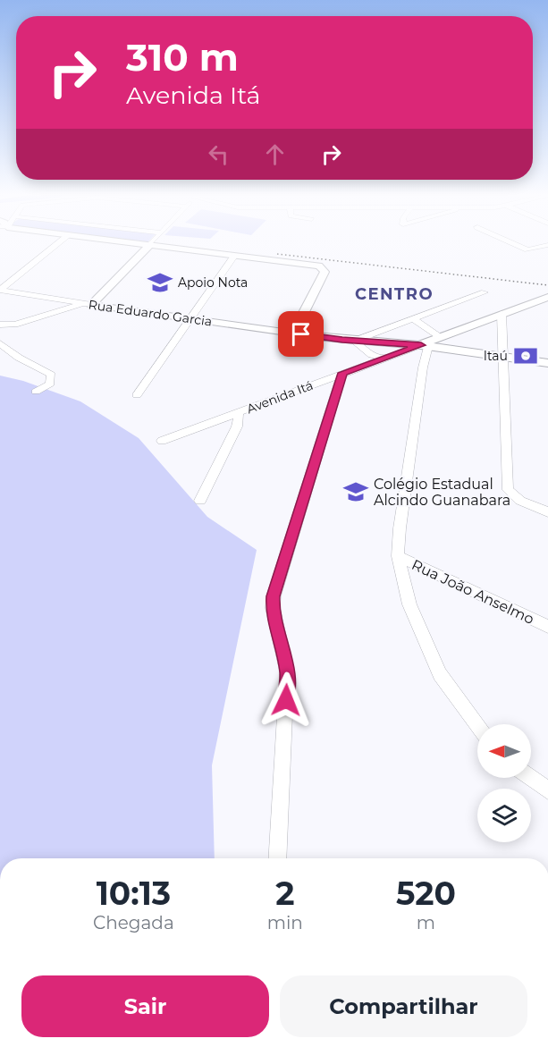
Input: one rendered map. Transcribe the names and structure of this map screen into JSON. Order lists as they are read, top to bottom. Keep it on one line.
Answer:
{"streets":{"main road":["Rua Eduardo Garcia","Avenida Itá"],"street":["Rua João Anselmo"]},"districts":["CENTRO"],"places":{"school or university":["Apoio Nota","Colégio Estadual Alcindo Guanabara"],"bank":["Itaú"]},"north":"left","page":{"turn":["310 m","Avenida Itá"],"eta":["10:13","Chegada","2","min","520","m"],"buttons":["Sair","Compartilhar"]}}
